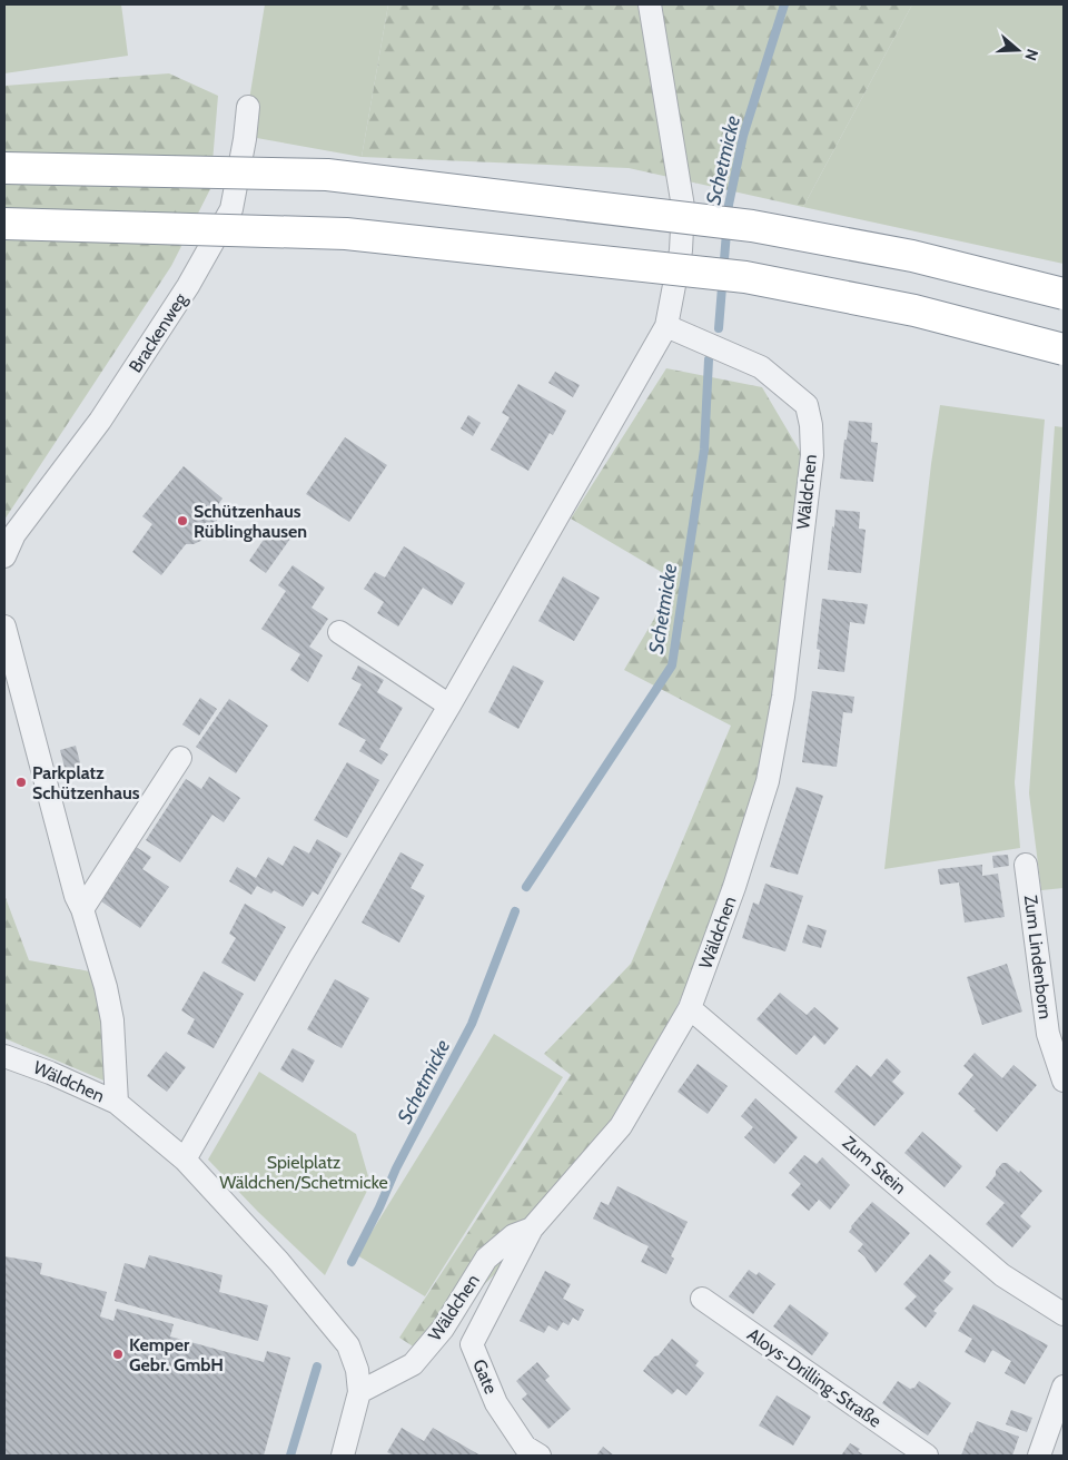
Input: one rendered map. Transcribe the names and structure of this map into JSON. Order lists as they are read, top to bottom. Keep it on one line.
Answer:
{"streets":{"street":["Brackenweg","Wäldchen","Zum Lindenborn","Zum Stein","Gate","Aloys-Drilling-Straße"]},"crossings":[["Wäldchen","Zum Stein"],["Wäldchen","Gate"]],"water":["Schetmicke"],"parks":["Spielplatz Wäldchen/Schetmicke"],"places":["Schützenhaus Rüblinghausen","Parkplatz Schützenhaus","Kemper Gebr. GmbH"],"north":"right"}
